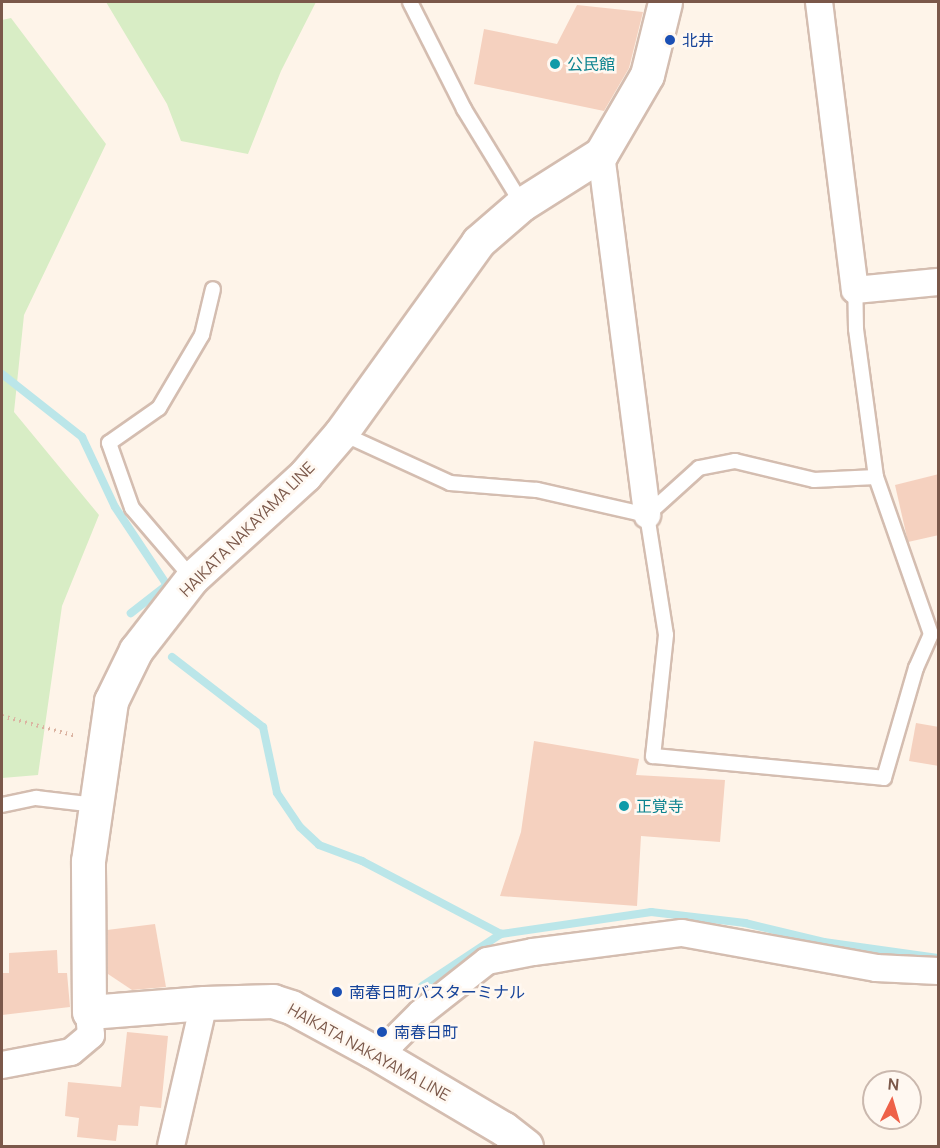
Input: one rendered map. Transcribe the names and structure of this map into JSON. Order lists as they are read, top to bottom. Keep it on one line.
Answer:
{"streets":{"main road":["HAIKATA NAKAYAMA LINE"]},"places":["北井","公民館","正覚寺","南春日町バスターミナル","南春日町"],"north":"top"}
